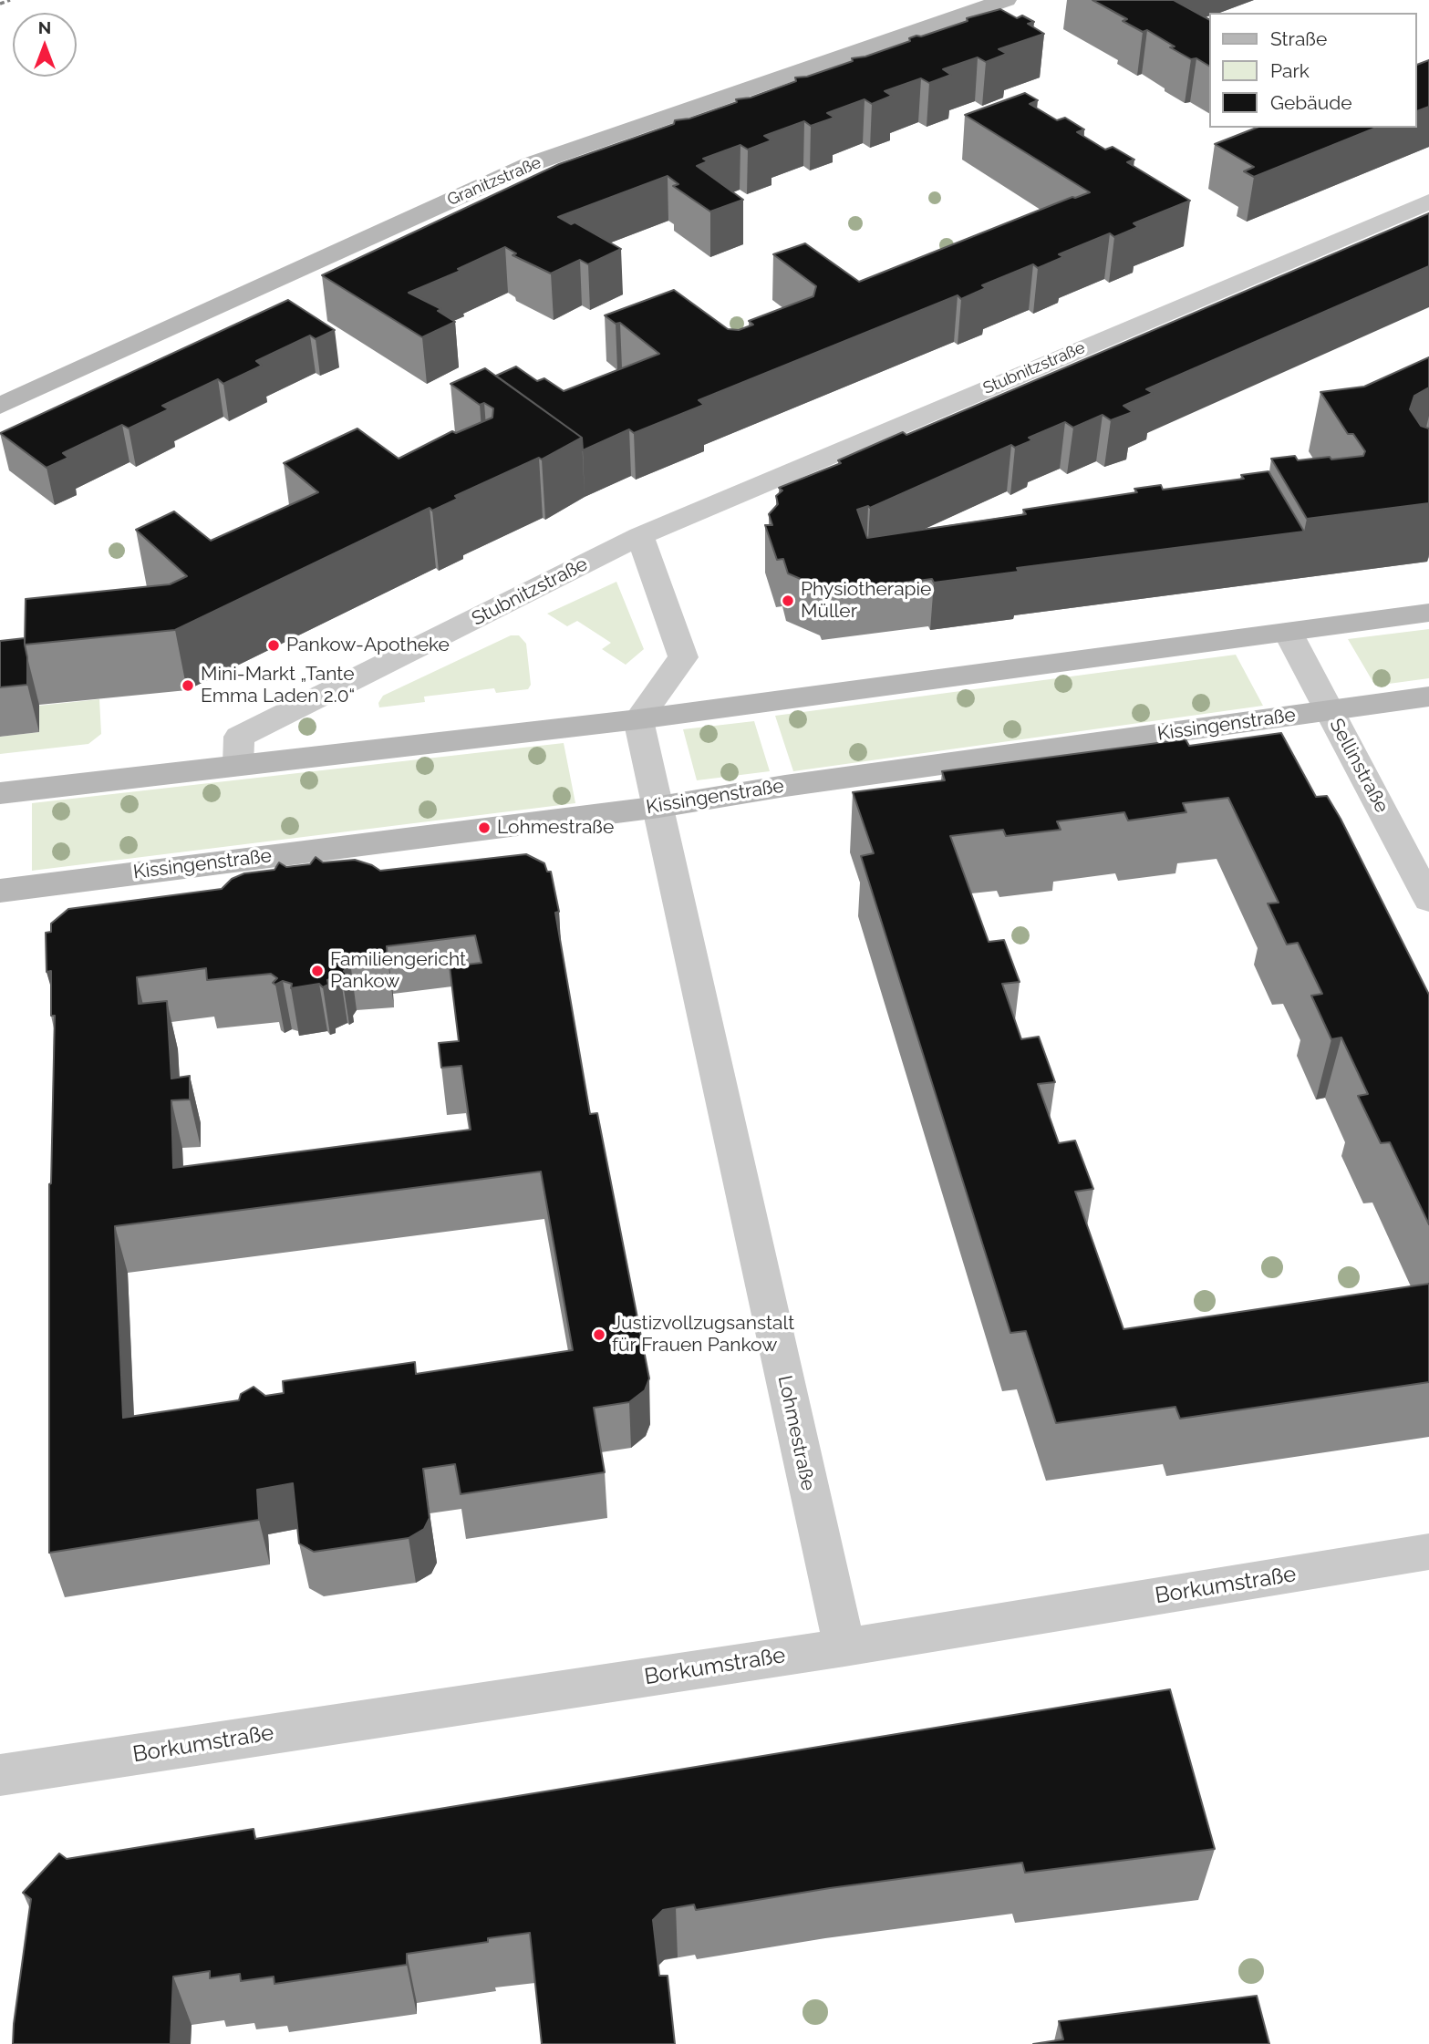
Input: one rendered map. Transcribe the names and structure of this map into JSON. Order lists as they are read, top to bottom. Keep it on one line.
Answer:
{"streets":{"street":["Granitzstraße","Stubnitzstraße","Kissingenstraße","Sellinstraße","Lohmestraße","Borkumstraße"]},"crossings":[["Kissingenstraße","Sellinstraße"],["Kissingenstraße","Lohmestraße"],["Lohmestraße","Borkumstraße"]],"places":["Physiotherapie Müller","Pankow-Apotheke","Mini-Markt „Tante Emma Laden 2.0“","Lohmestraße","Familiengericht Pankow","Justizvollzugsanstalt für Frauen Pankow"],"legend":["Straße","Park","Gebäude"],"north":"top"}
